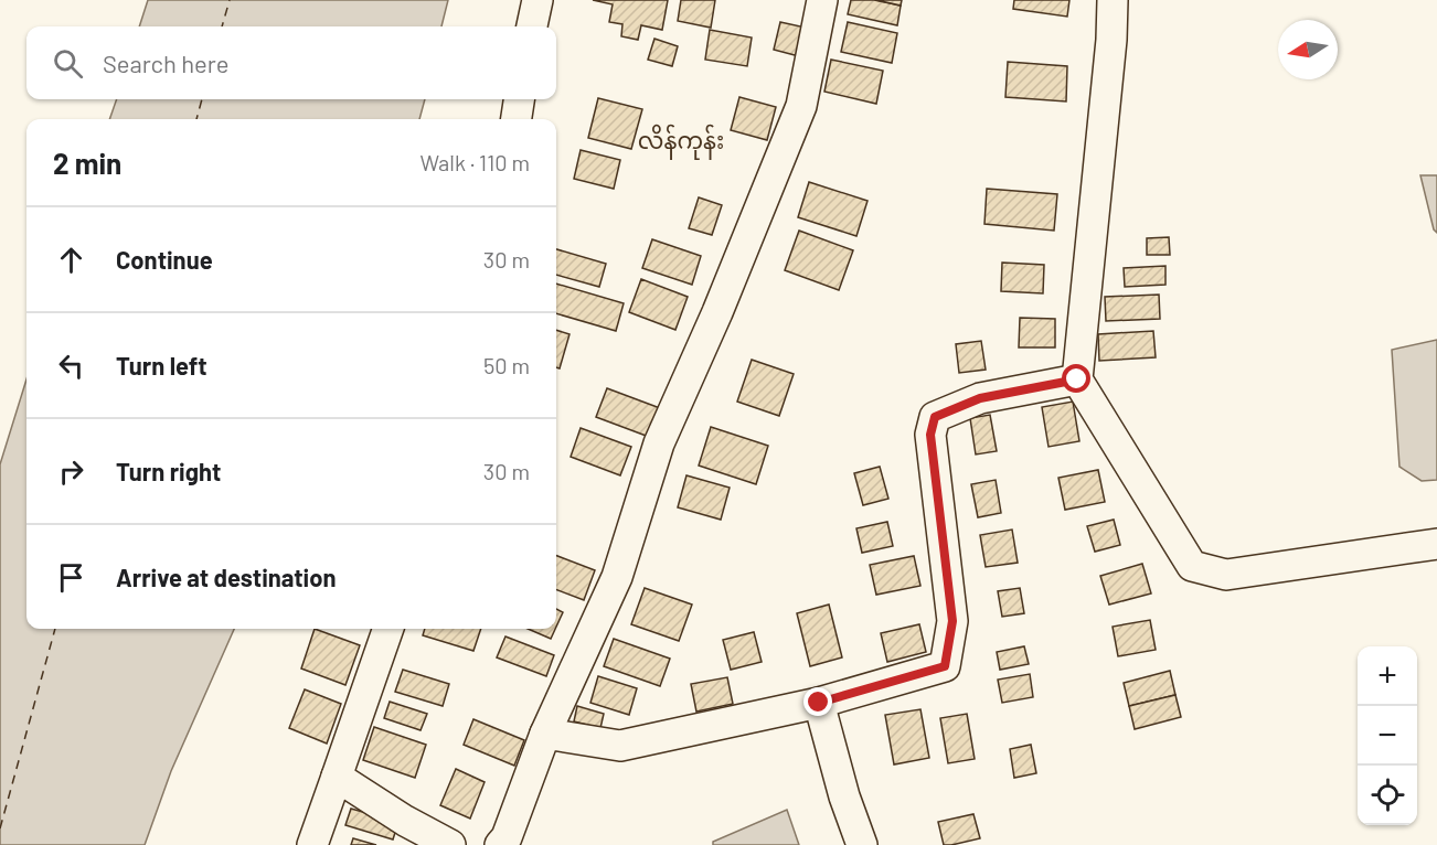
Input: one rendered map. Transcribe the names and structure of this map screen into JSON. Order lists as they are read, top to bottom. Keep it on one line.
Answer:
{"districts":["လိန်ကုန်း"],"north":"left","page":{"search":"Search here","heading":["2 min","Walk · 110 m"],"list":[["Continue","30 m"],["Turn left","50 m"],["Turn right","30 m"],"Arrive at destination"],"map_buttons":["+","−"]}}
